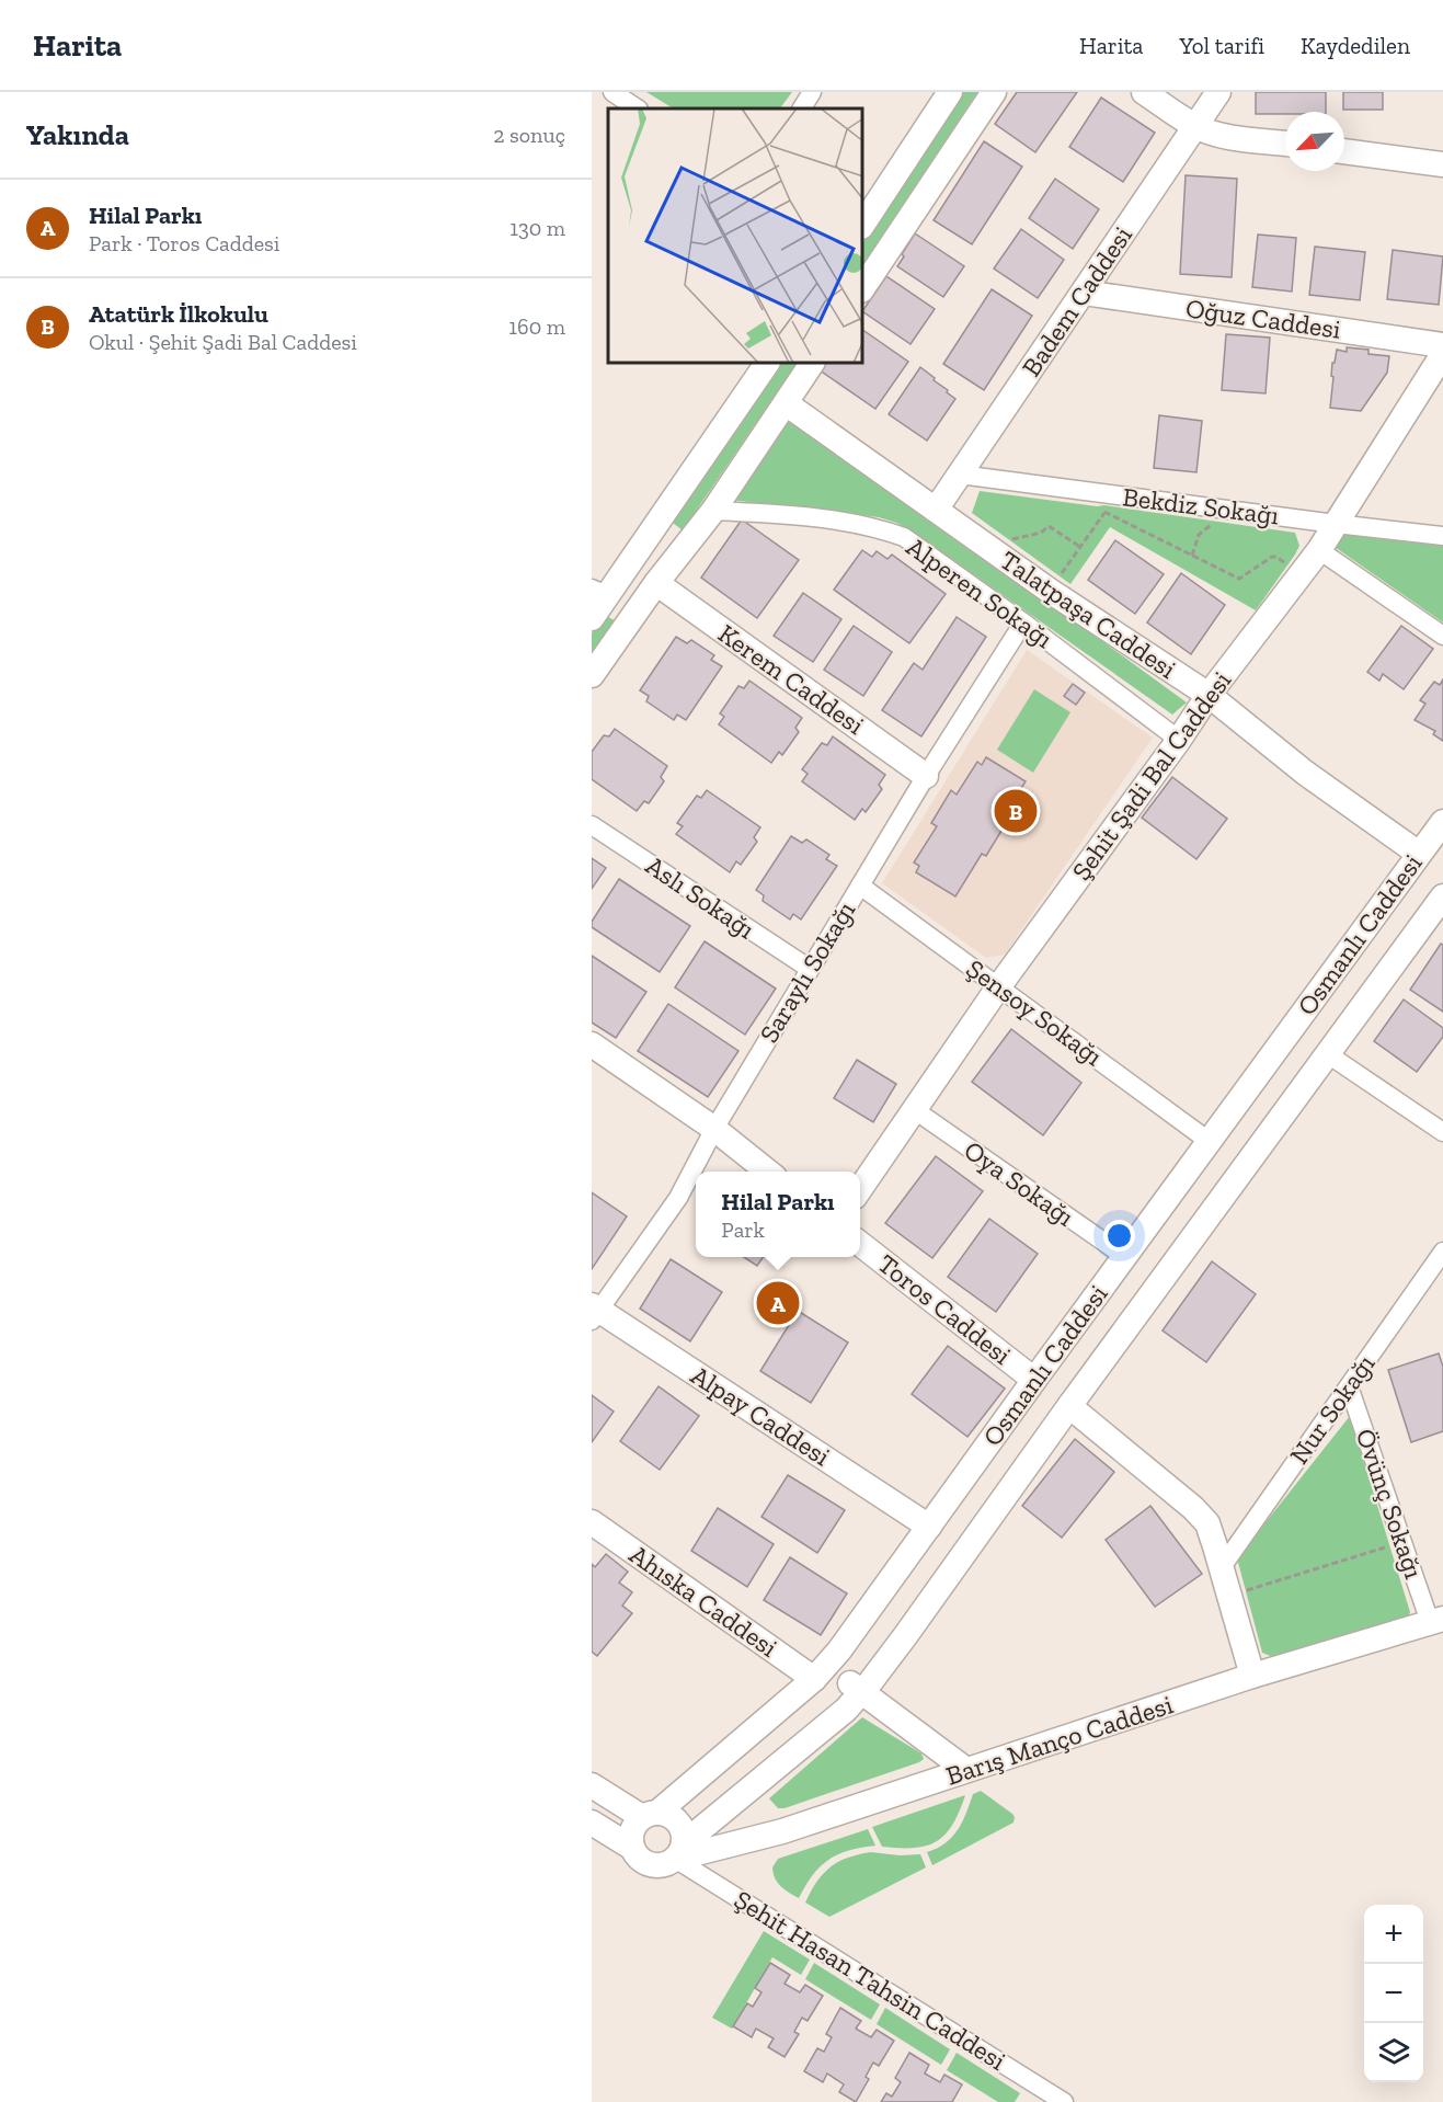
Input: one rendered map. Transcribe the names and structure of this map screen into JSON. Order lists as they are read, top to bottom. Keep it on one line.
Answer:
{"streets":{"street":["Badem Caddesi","Oğuz Caddesi","Bekdiz Sokağı","Alperen Sokağı","Talatpaşa Caddesi","Kerem Caddesi","Şehit Şadi Bal Caddesi","Aslı Sokağı","Osmanlı Caddesi","Saraylı Sokağı","Şensoy Sokağı","Oya Sokağı","Toros Caddesi","Nur Sokağı","Alpay Caddesi","Övünç Sokağı","Ahıska Caddesi","Barış Manço Caddesi","Şehit Hasan Tahsin Caddesi"]},"crossings":[["Badem Caddesi","Oğuz Caddesi"],["Badem Caddesi","Bekdiz Sokağı"],["Badem Caddesi","Talatpaşa Caddesi"],["Bekdiz Sokağı","Şehit Şadi Bal Caddesi"],["Alperen Sokağı","Şehit Şadi Bal Caddesi"],["Alperen Sokağı","Saraylı Sokağı"],["Talatpaşa Caddesi","Şehit Şadi Bal Caddesi"],["Talatpaşa Caddesi","Osmanlı Caddesi"],["Kerem Caddesi","Saraylı Sokağı"],["Şehit Şadi Bal Caddesi","Şensoy Sokağı"],["Şehit Şadi Bal Caddesi","Oya Sokağı"],["Aslı Sokağı","Saraylı Sokağı"],["Osmanlı Caddesi","Şensoy Sokağı"],["Osmanlı Caddesi","Oya Sokağı"],["Osmanlı Caddesi","Toros Caddesi"],["Osmanlı Caddesi","Alpay Caddesi"],["Osmanlı Caddesi","Ahıska Caddesi"],["Osmanlı Caddesi","Barış Manço Caddesi"],["Osmanlı Caddesi","Şehit Hasan Tahsin Caddesi"],["Saraylı Sokağı","Şensoy Sokağı"],["Saraylı Sokağı","Alpay Caddesi"],["Nur Sokağı","Övünç Sokağı"],["Övünç Sokağı","Barış Manço Caddesi"],["Barış Manço Caddesi","Şehit Hasan Tahsin Caddesi"]],"north":"bottom left","page":{"header":"Harita","nav":["Harita","Yol tarifi","Kaydedilen"],"heading":["Yakında","2 sonuç"],"list":[{"mark":"A","name":"Hilal Parkı","note":"Park · Toros Caddesi","value":"130 m"},{"mark":"B","name":"Atatürk İlkokulu","note":"Okul · Şehit Şadi Bal Caddesi","value":"160 m"}],"pins":["B","A"],"popup":["Hilal Parkı","Park"],"map_buttons":["+","−"]}}
